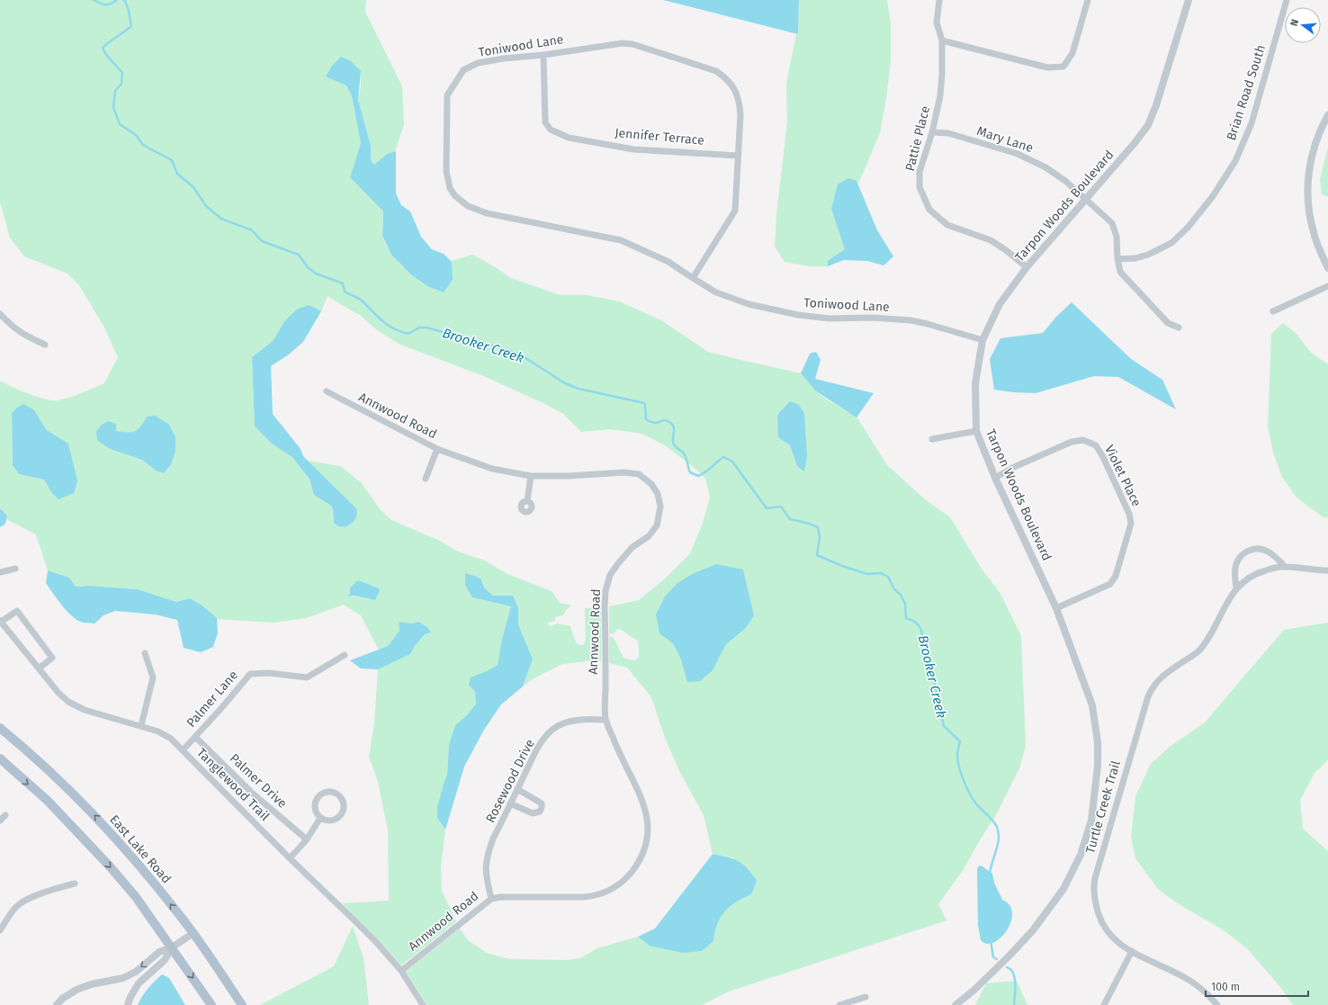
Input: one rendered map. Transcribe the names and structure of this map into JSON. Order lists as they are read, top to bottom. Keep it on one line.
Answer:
{"streets":{"main road":["East Lake Road"],"street":["Toniwood Lane","Brian Road South","Jennifer Terrace","Pattie Place","Mary Lane","Tarpon Woods Boulevard","Annwood Road","Violet Place","Palmer Lane","Palmer Drive","Rosewood Drive","Tanglewood Trail","Turtle Creek Trail"]},"crossings":[["Toniwood Lane","Jennifer Terrace"],["Toniwood Lane","Tarpon Woods Boulevard"],["Brian Road South","Mary Lane"],["Pattie Place","Mary Lane"],["Pattie Place","Tarpon Woods Boulevard"],["Mary Lane","Tarpon Woods Boulevard"],["Tarpon Woods Boulevard","Violet Place"],["Annwood Road","Rosewood Drive"],["Annwood Road","Tanglewood Trail"],["Palmer Lane","Palmer Drive"],["Palmer Lane","Tanglewood Trail"]],"water":["Brooker Creek"],"scale_bar":"100 m","north":"left"}
